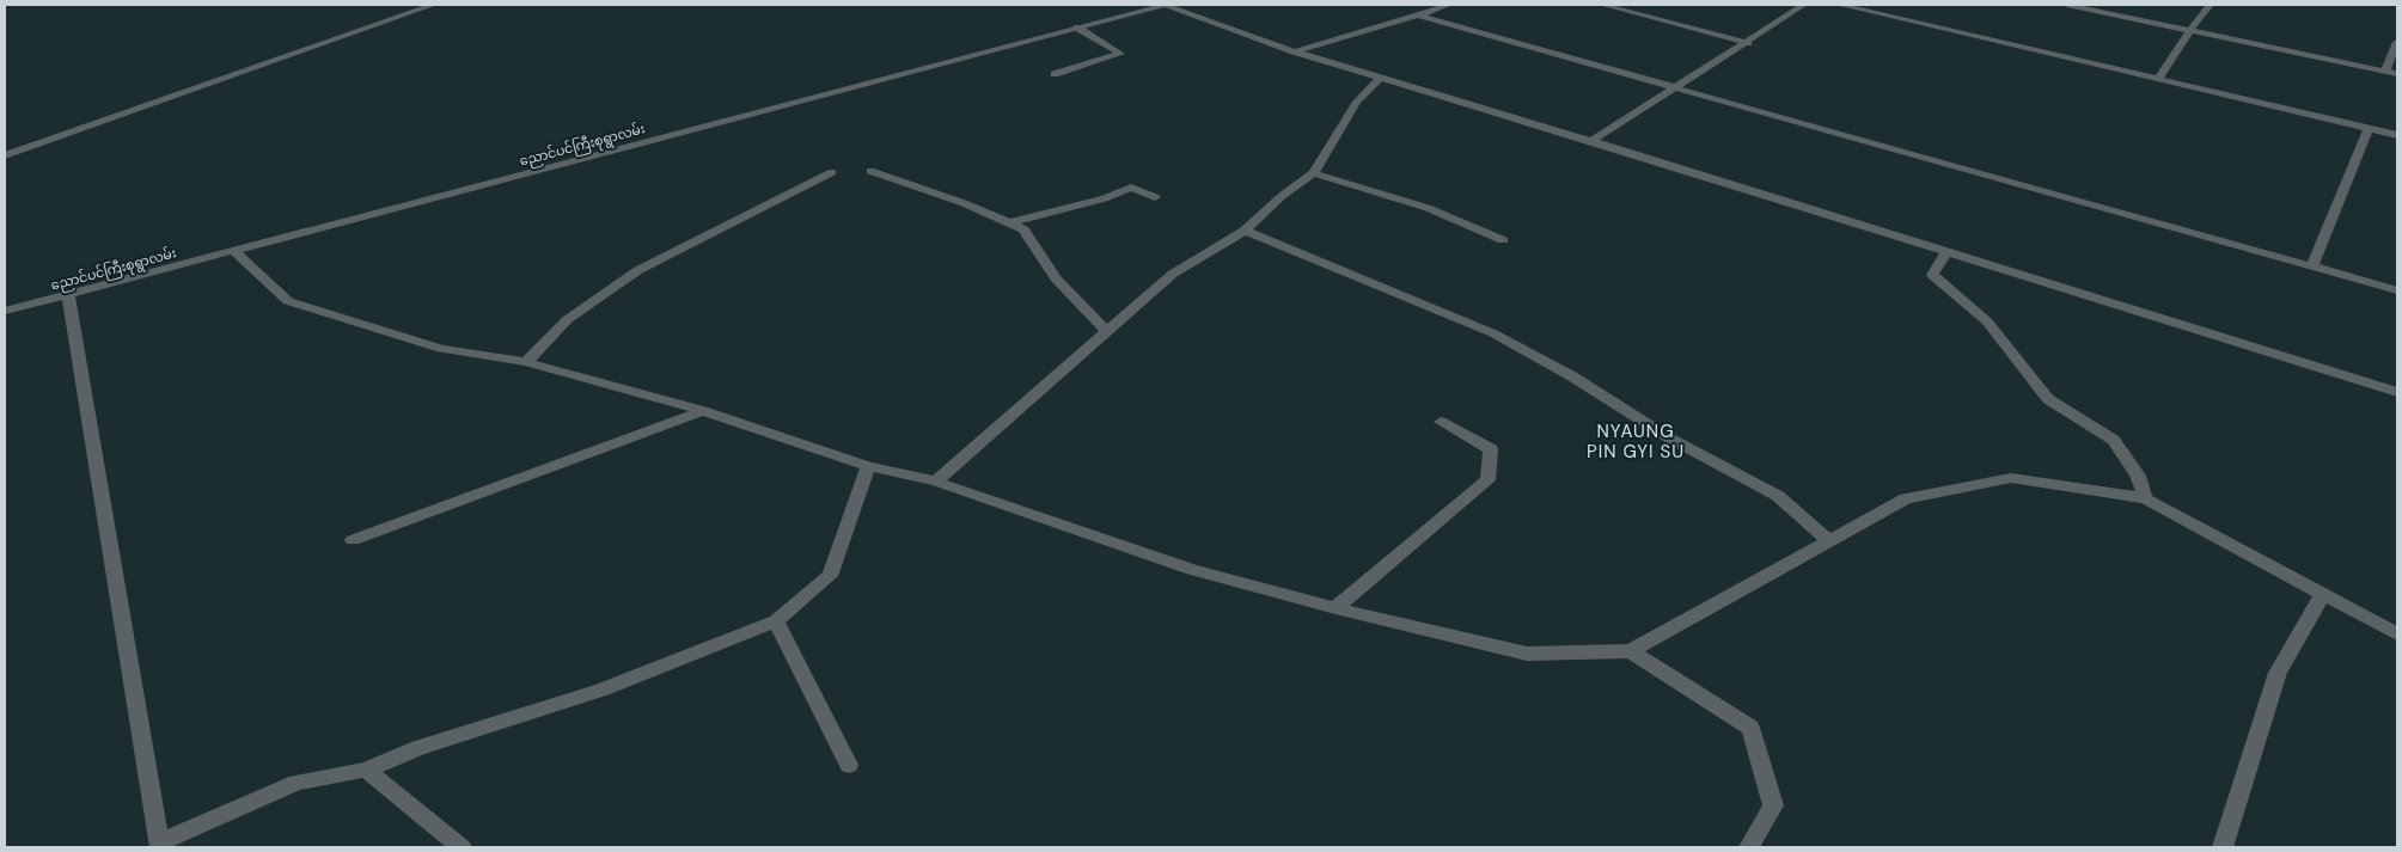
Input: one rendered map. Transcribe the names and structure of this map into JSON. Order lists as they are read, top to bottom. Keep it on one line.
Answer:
{"streets":{"street":["ညောင်ပင်ကြီးစုရွာလမ်း"]},"districts":["NYAUNG PIN GYI SU"]}
